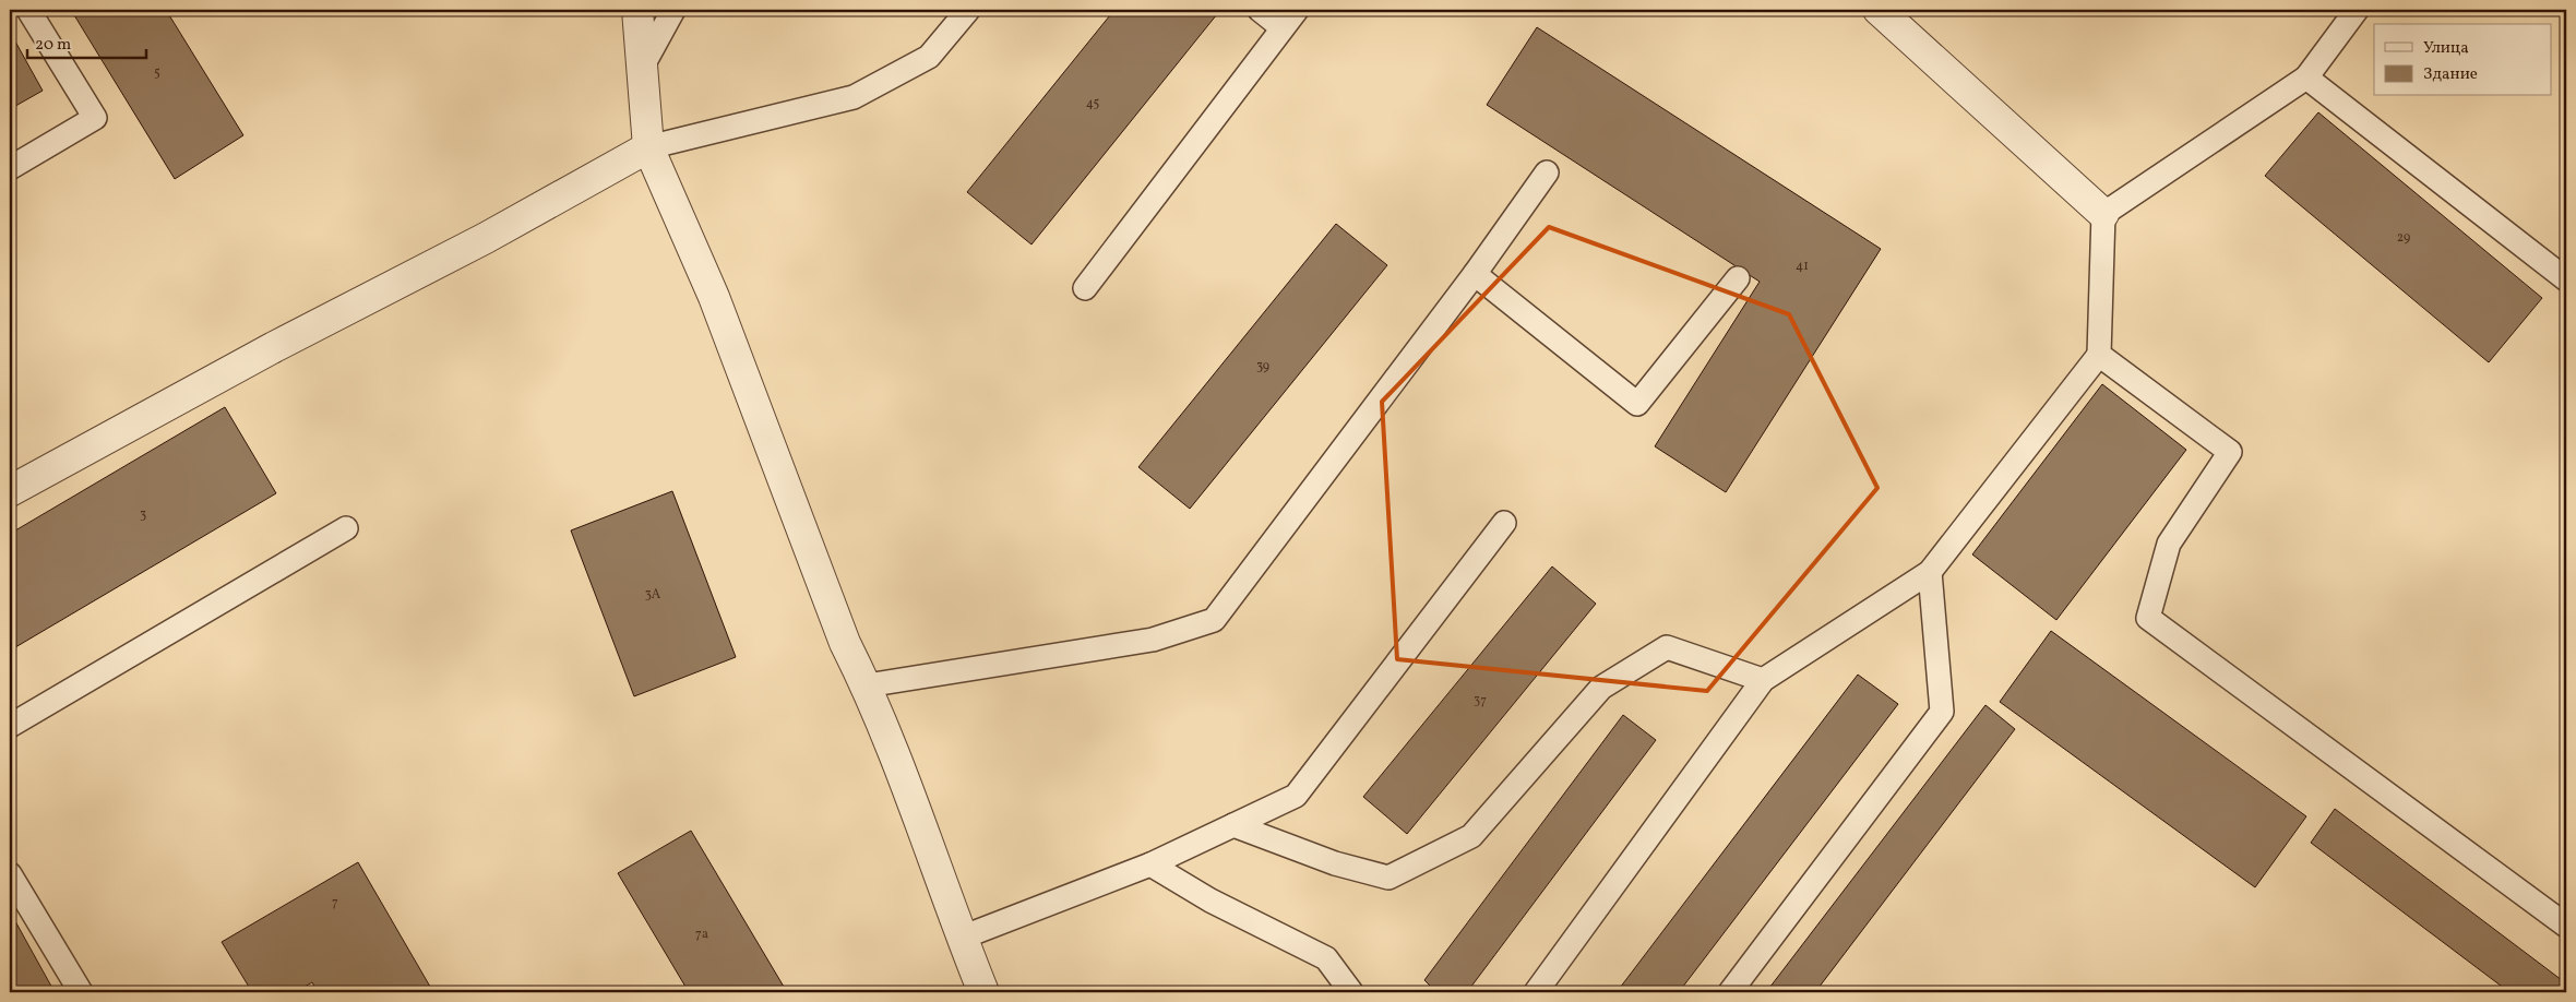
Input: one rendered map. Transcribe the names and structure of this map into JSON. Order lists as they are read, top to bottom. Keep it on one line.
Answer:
{"house_numbers":["5","45","29","41","39","3","3А","37","7","7а"],"legend":["Улица","Здание"],"scale_bar":"20 m"}
